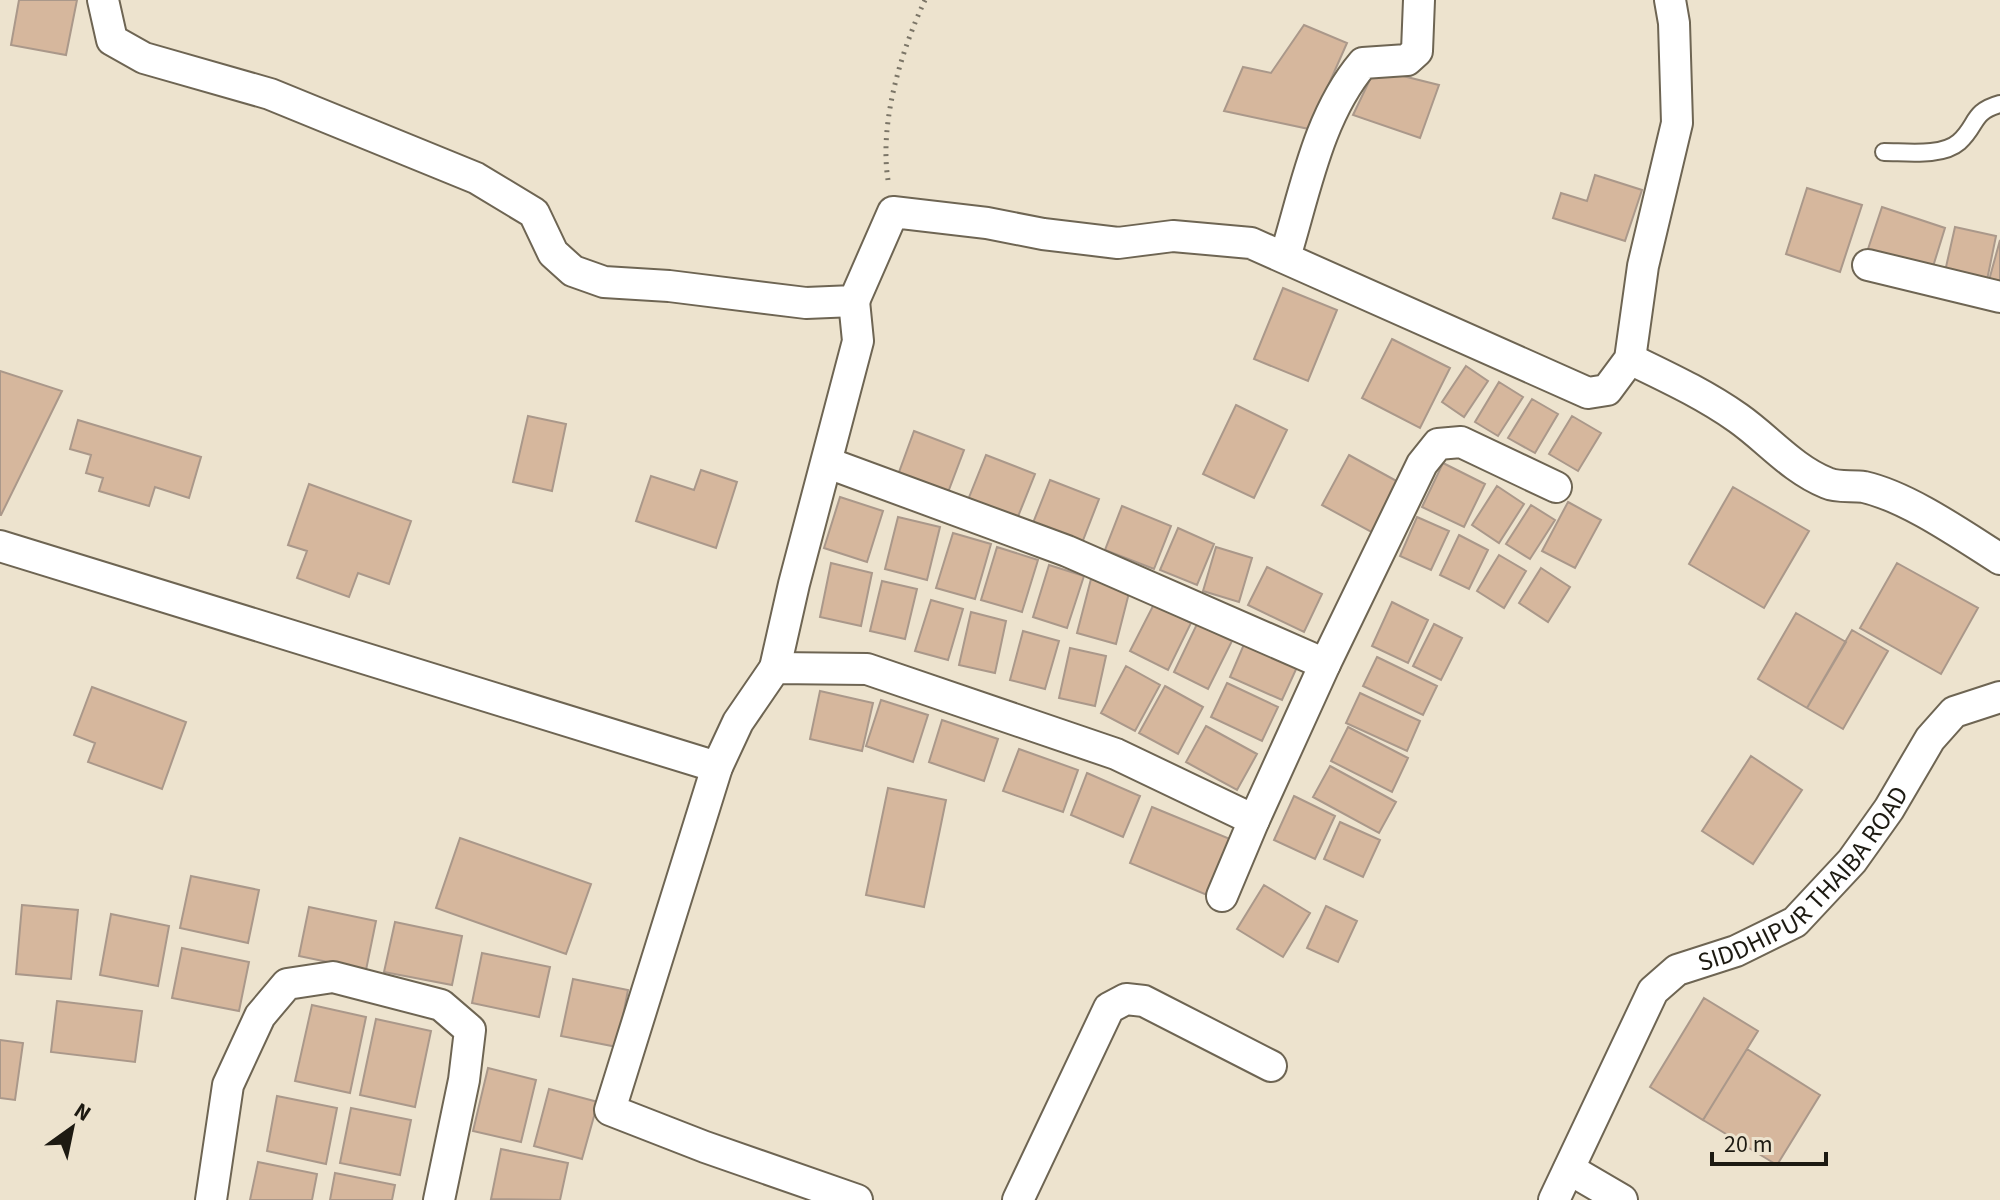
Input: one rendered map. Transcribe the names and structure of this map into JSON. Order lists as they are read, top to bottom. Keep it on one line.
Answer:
{"streets":{"street":["SIDDHIPUR THAIBA ROAD"]},"scale_bar":"20 m","north":"top right"}
